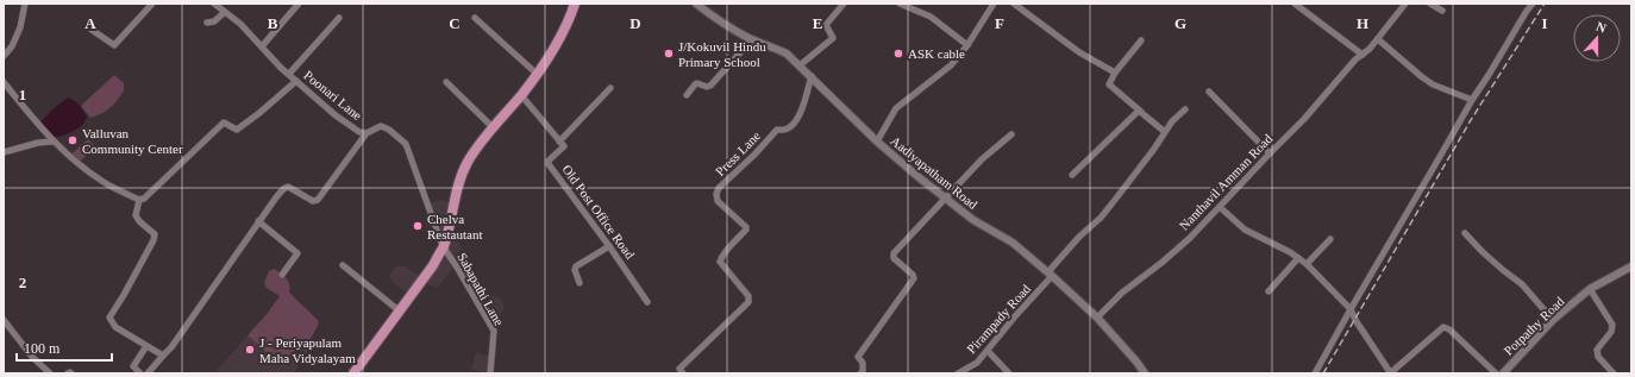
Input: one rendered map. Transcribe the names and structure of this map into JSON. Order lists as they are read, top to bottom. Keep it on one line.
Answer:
{"streets":{"street":["Poonari Lane","Press Lane","Aadiyapatham Road","Nanthavil Amman Road","Old Post Office Road","Sabapathi Lane","Pirampady Road","Potpathy Road"]},"crossings":[["Poonari Lane","Sabapathi Lane"],["Press Lane","Aadiyapatham Road"],["Aadiyapatham Road","Nanthavil Amman Road"],["Aadiyapatham Road","Pirampady Road"]],"places":["J/Kokuvil Hindu Primary School","ASK cable","Valluvan Community Center","Chelva Restautant","J - Periyapulam Maha Vidyalayam"],"scale_bar":"100 m","north":"top","grid":{"columns":["A","B","C","D","E","F","G","H","I"],"rows":["1","2"]}}
